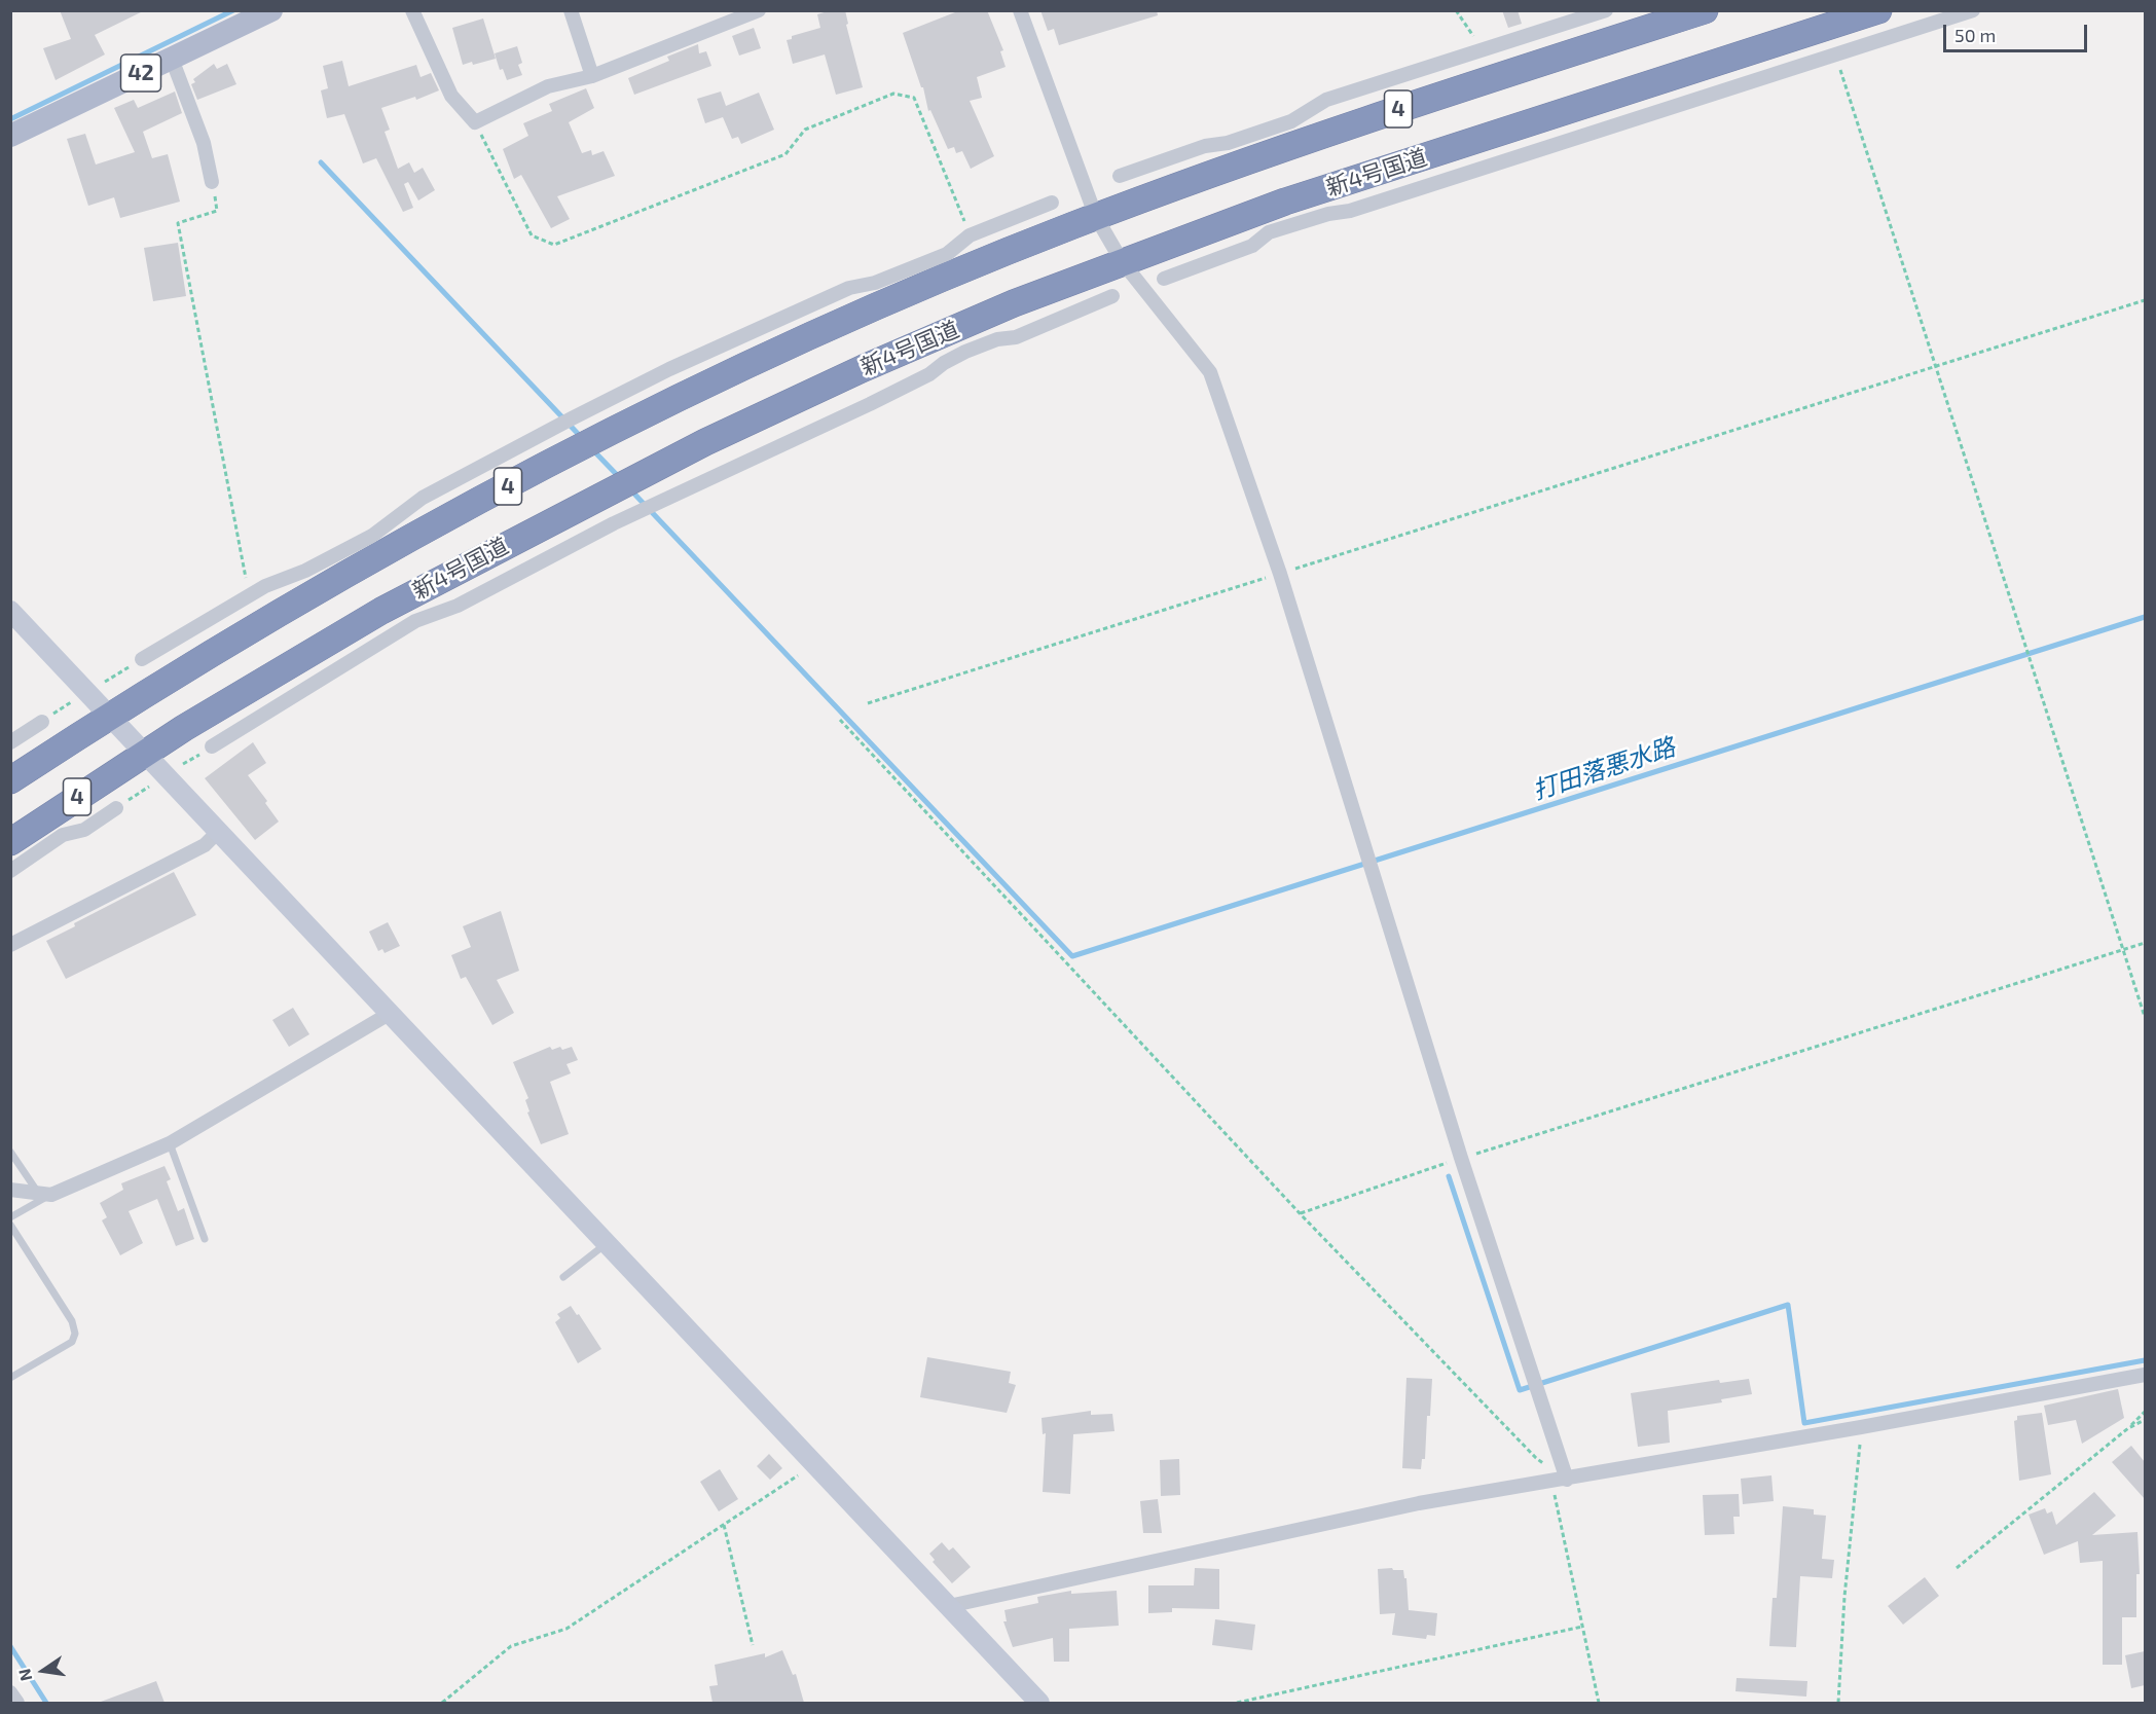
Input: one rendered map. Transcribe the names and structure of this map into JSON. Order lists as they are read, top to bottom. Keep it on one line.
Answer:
{"streets":{"highway":["4","新4号国道"],"main road":["42"]},"water":["打田落悪水路"],"scale_bar":"50 m","north":"left"}
